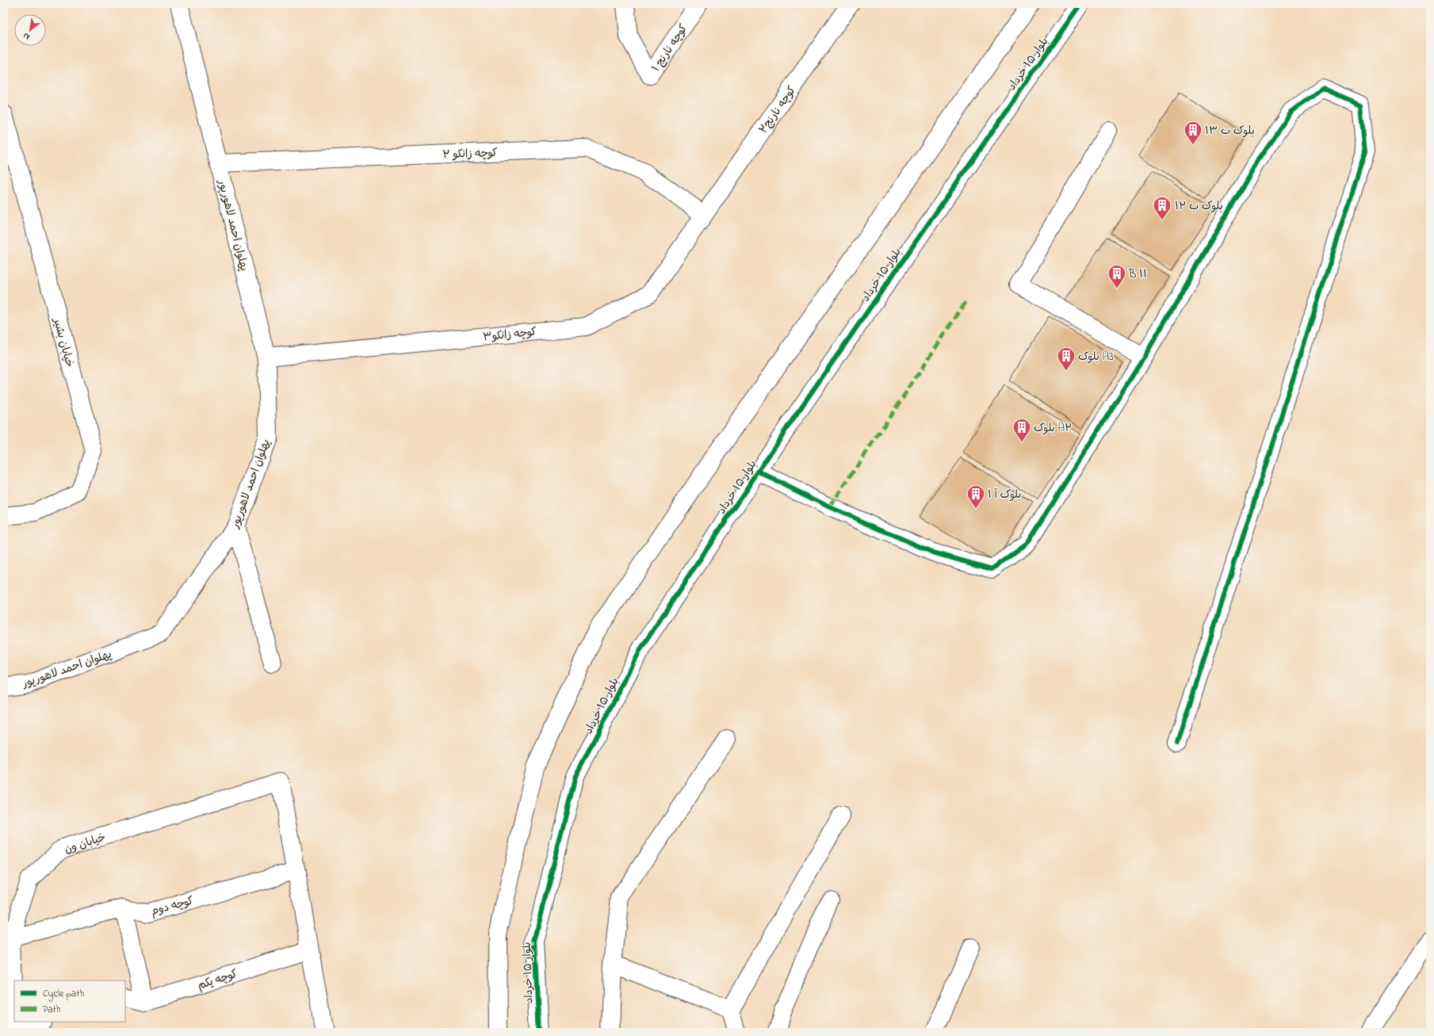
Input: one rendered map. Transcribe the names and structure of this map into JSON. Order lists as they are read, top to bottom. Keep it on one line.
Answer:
{"streets":{"street":["کوچه نارنج ۱","بلوار ۱۵ خرداد","کوچه نارنج۲","کوچه زانکو ۲","پهلوان احمد لاهورپور","کوچه زانکو۳","خیابان بشیر","خیابان ون","کوچه دوم","کوچه یکم"]},"crossings":[["کوچه نارنج۲","کوچه زانکو ۲"],["کوچه نارنج۲","کوچه زانکو۳"],["کوچه زانکو ۲","پهلوان احمد لاهورپور"],["کوچه زانکو ۲","کوچه زانکو۳"],["پهلوان احمد لاهورپور","کوچه زانکو۳"],["خیابان ون","کوچه دوم"]],"places":{"building":["بلوک ب ۱۳","بلوک ب ۱۲","B ۱۱","بلوک A3","بلوک A۲","بلوک آ ۱"]},"legend":["Cycle path","Path"],"north":"bottom left"}
